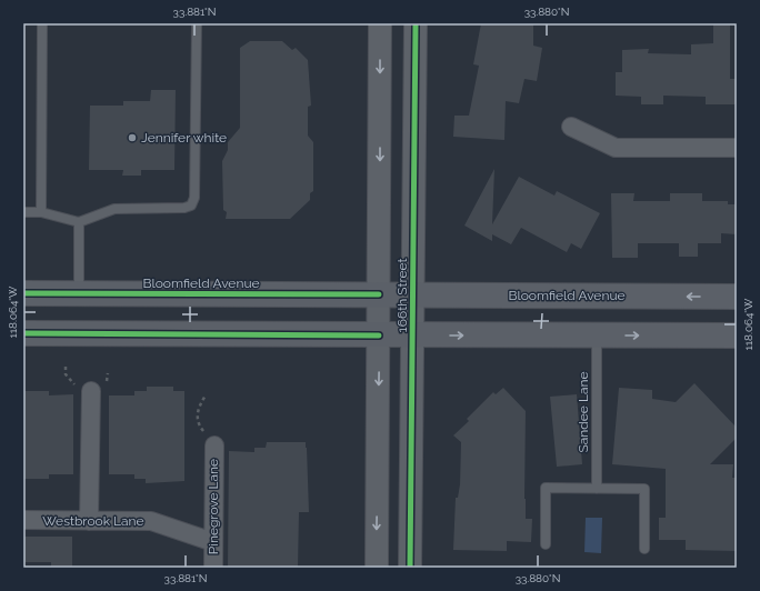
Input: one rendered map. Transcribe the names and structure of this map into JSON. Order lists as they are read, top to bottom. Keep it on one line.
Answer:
{"streets":{"main road":["Bloomfield Avenue"],"street":["166th Street","Pinegrove Lane","Westbrook Lane"],"lane":["Sandee Lane"]},"crossings":[["Bloomfield Avenue","166th Street"],["Pinegrove Lane","Westbrook Lane"]],"places":["Jennifer white"],"coordinates":["33.881°N","33.880°N","118.064°W"]}
